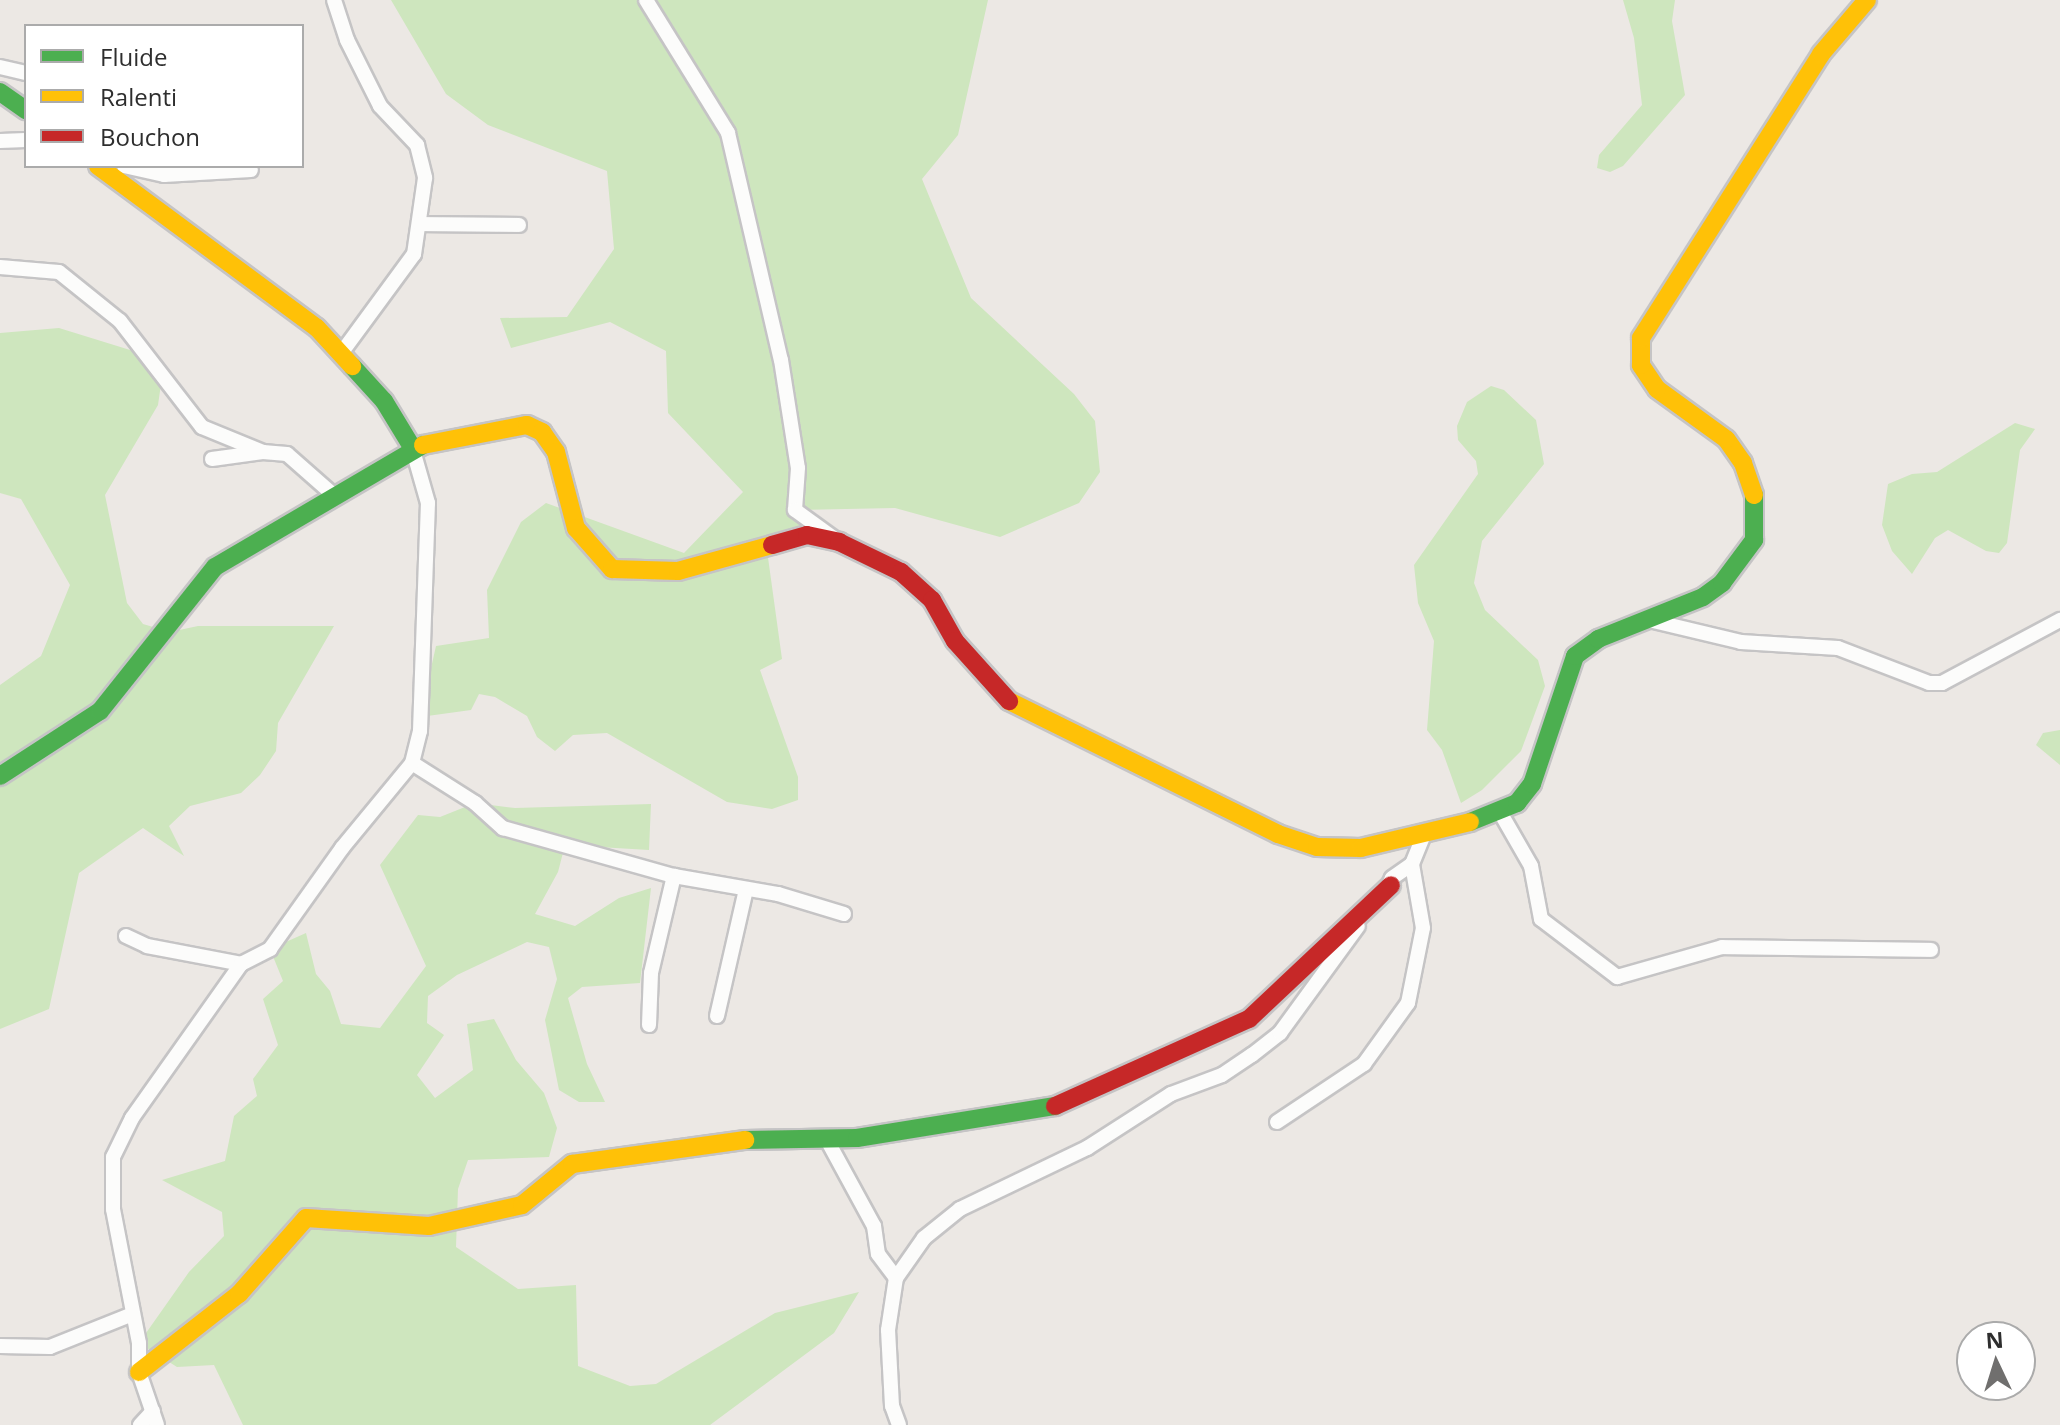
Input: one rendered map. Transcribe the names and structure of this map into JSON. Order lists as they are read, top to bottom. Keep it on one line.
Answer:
{"legend":["Fluide","Ralenti","Bouchon"],"north":"top"}
